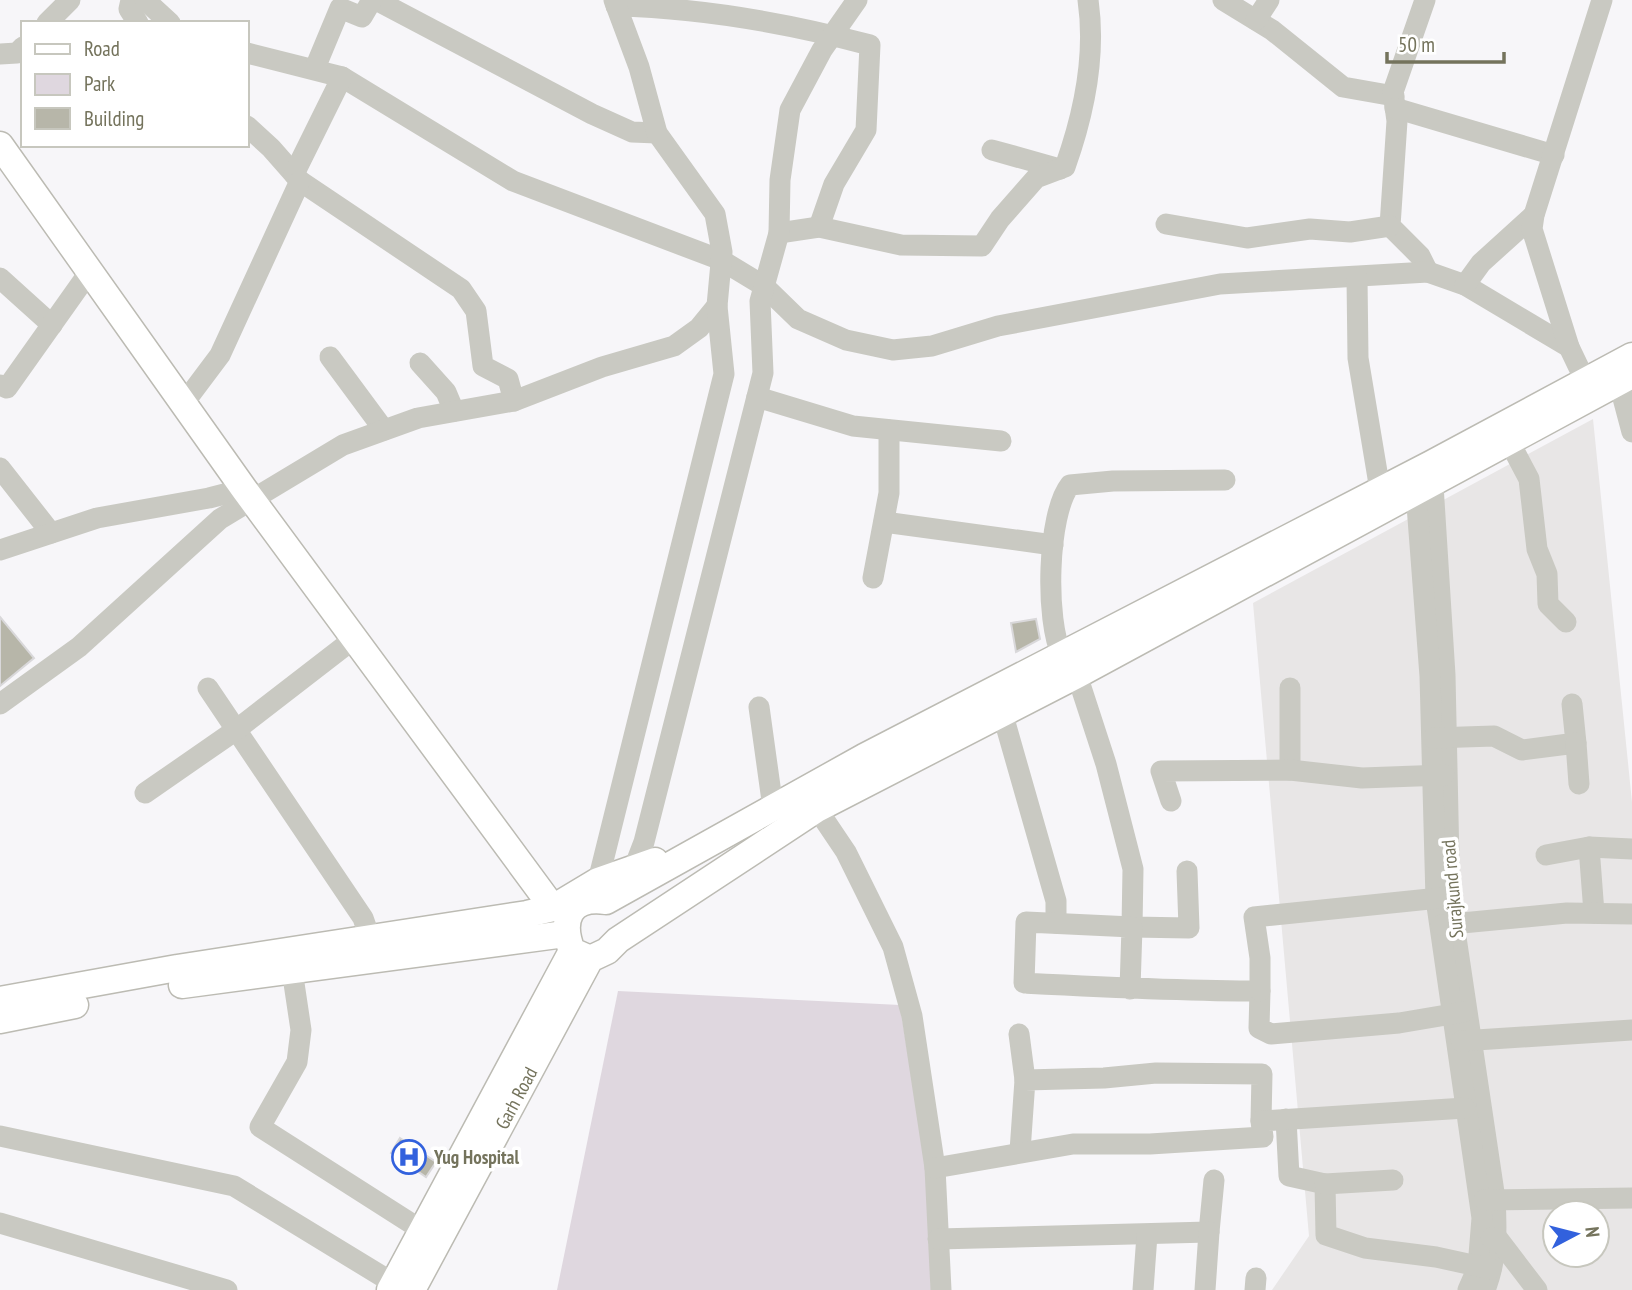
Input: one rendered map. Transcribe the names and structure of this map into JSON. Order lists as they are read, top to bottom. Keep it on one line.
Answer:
{"streets":{"main road":["Garh Road"],"street":["Surajkund road"]},"places":{"hospital":["Yug Hospital"]},"legend":["Road","Park","Building"],"scale_bar":"50 m","north":"right"}
